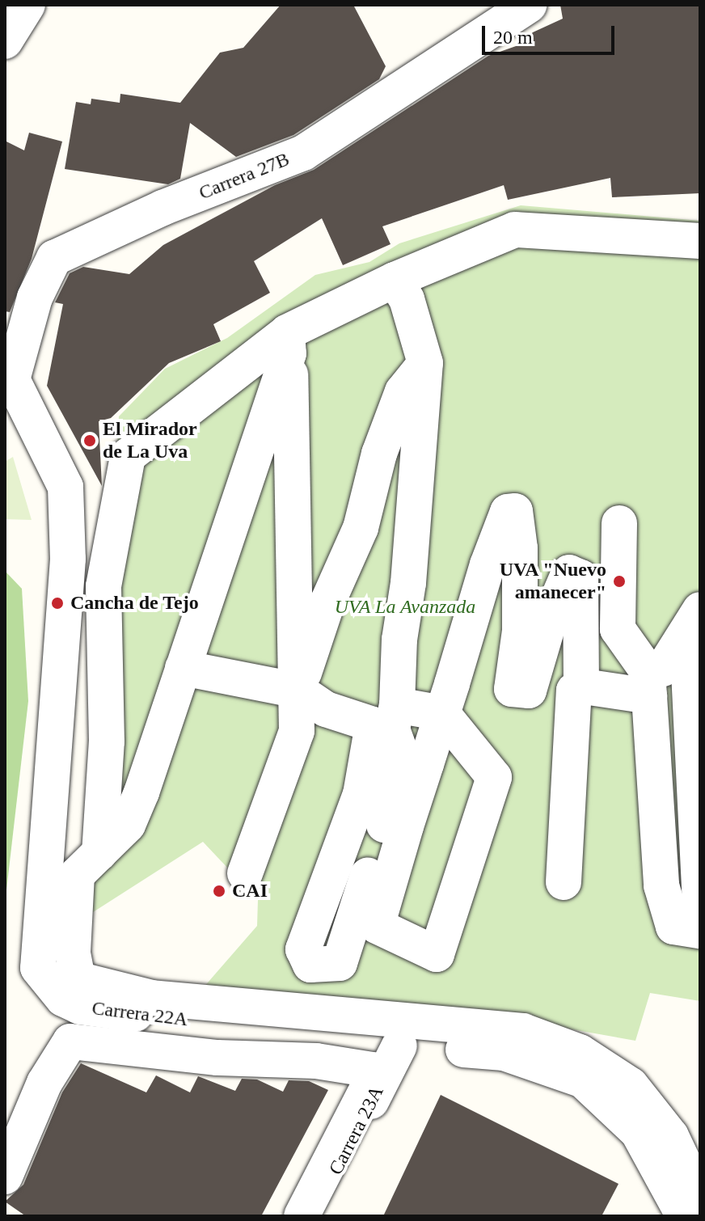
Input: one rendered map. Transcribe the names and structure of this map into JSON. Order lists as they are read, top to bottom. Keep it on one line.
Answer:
{"streets":{"street":["Carrera 27B","Carrera 22A","Carrera 23A"]},"crossings":[["Carrera 27B","Carrera 22A"],["Carrera 22A","Carrera 23A"]],"parks":["UVA La Avanzada"],"places":["El Mirador de La Uva","UVA \"Nuevo amanecer\"","Cancha de Tejo","CAI"],"scale_bar":"20 m"}
